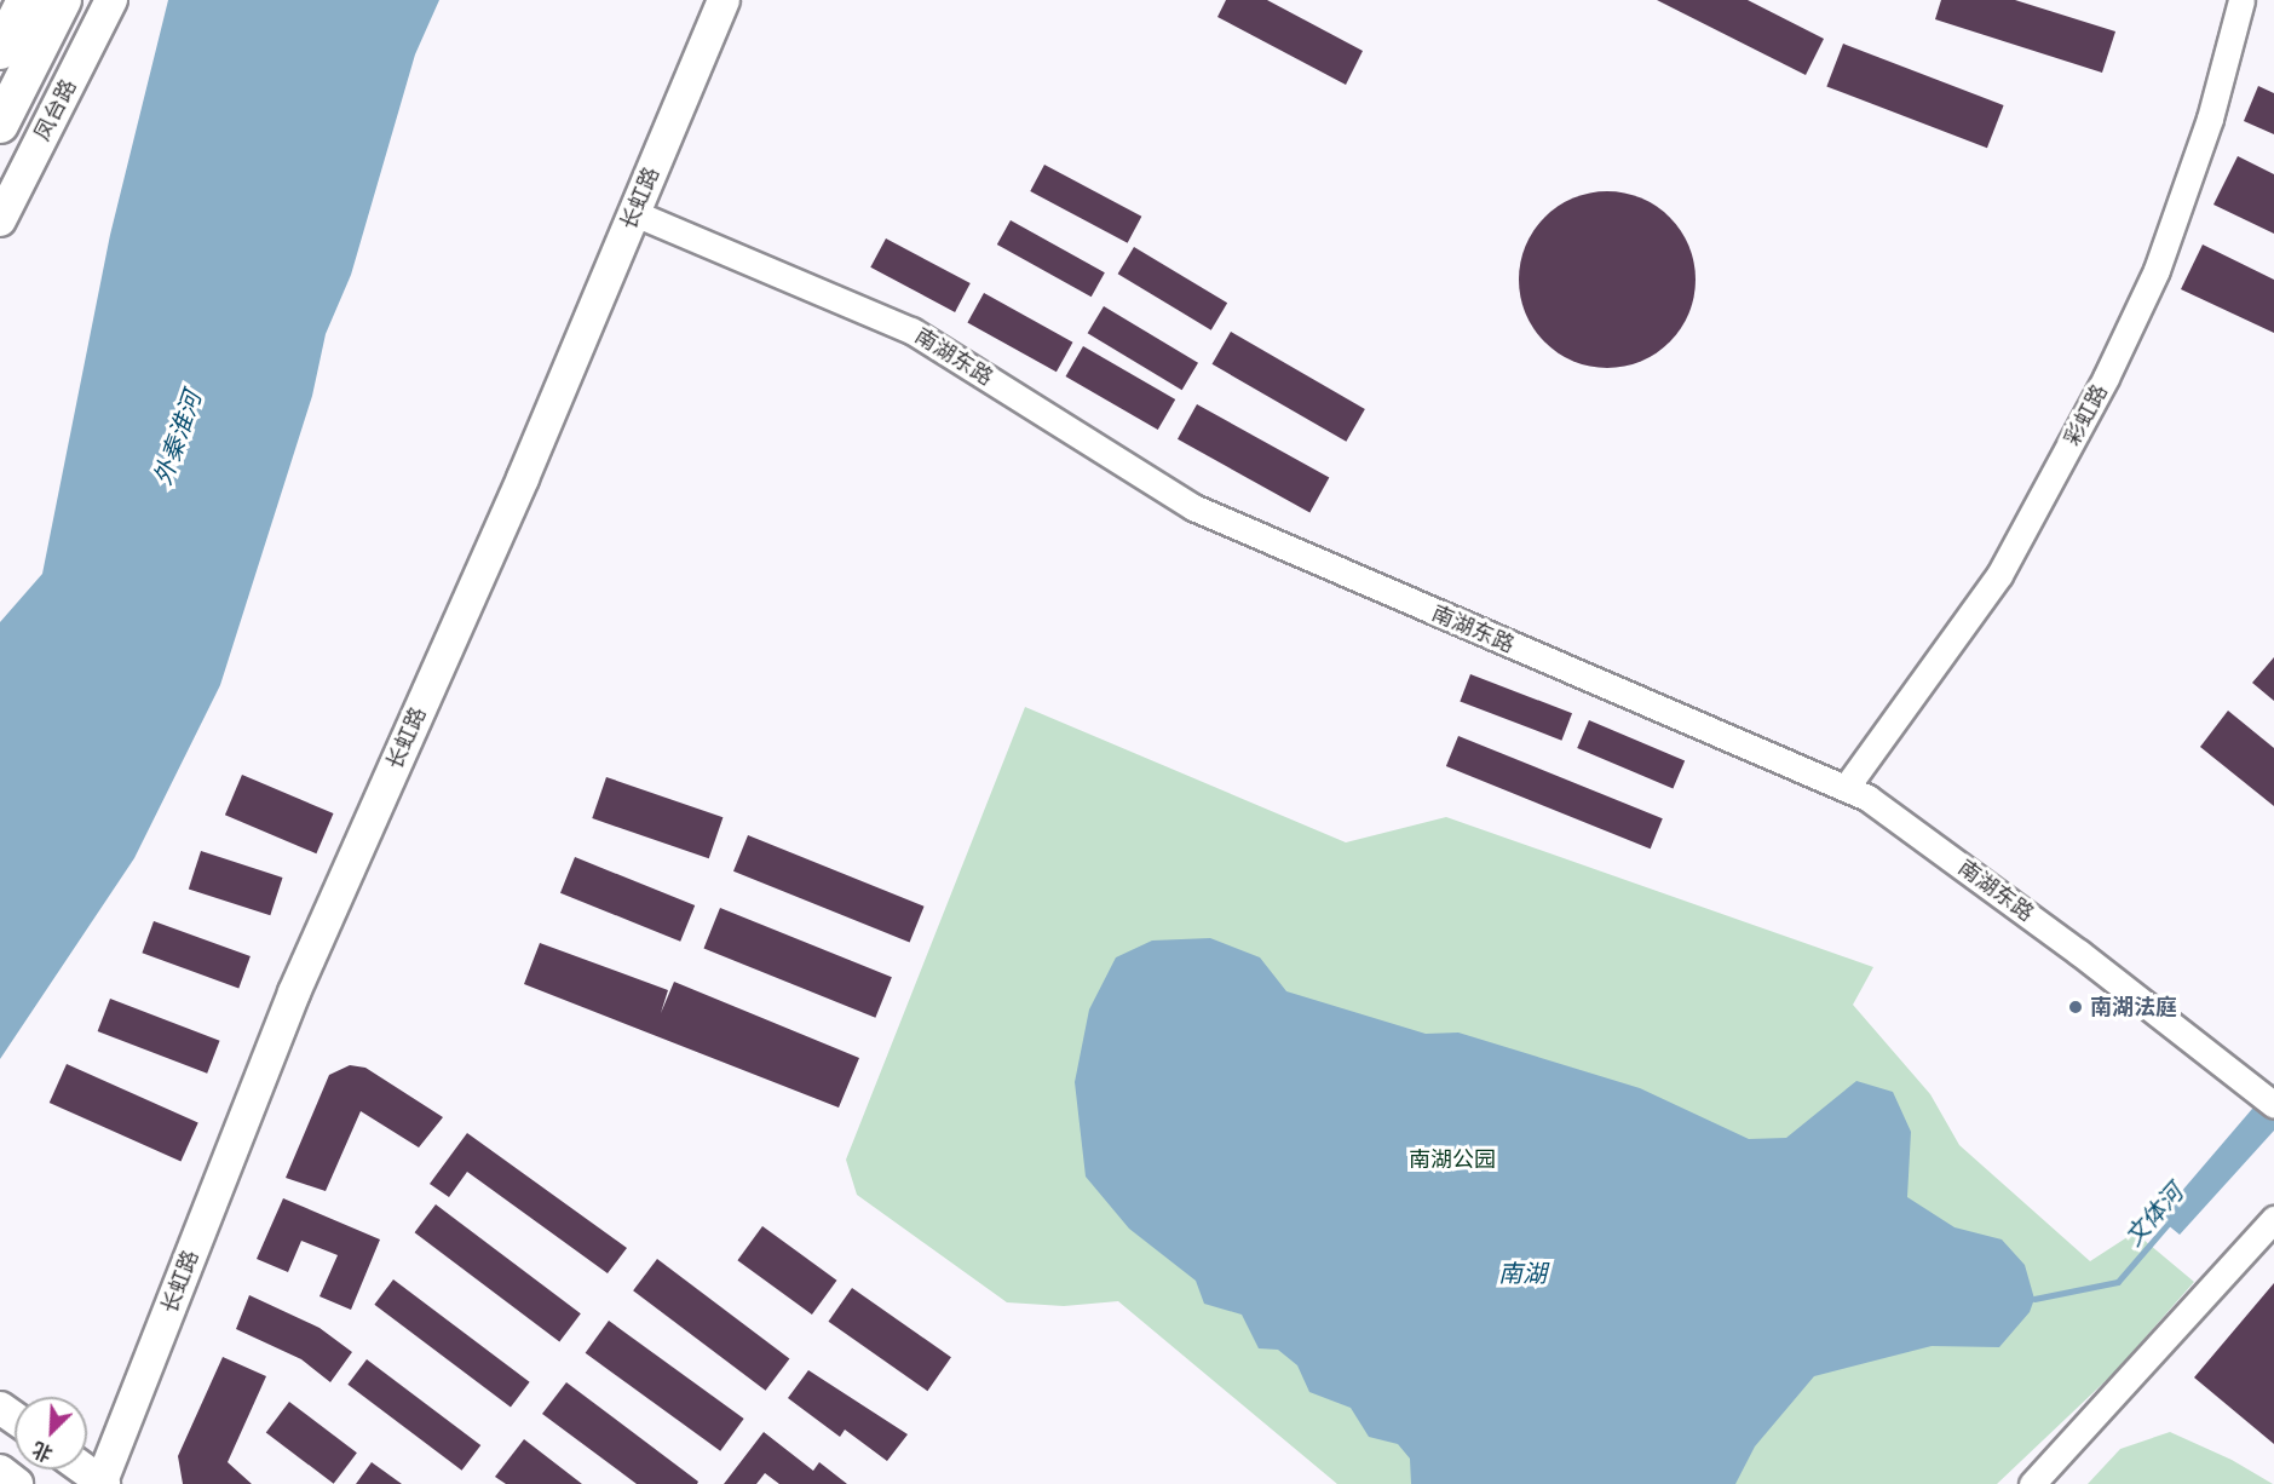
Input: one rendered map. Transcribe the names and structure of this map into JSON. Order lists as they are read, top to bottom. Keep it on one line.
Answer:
{"streets":{"main road":["凤台路","长虹路"],"street":["南湖东路","彩虹路"]},"crossings":[["长虹路","南湖东路"],["南湖东路","彩虹路"]],"water":["外秦淮河","文体河","南湖"],"parks":["南湖公园"],"places":["南湖法庭"],"north":"bottom left"}
